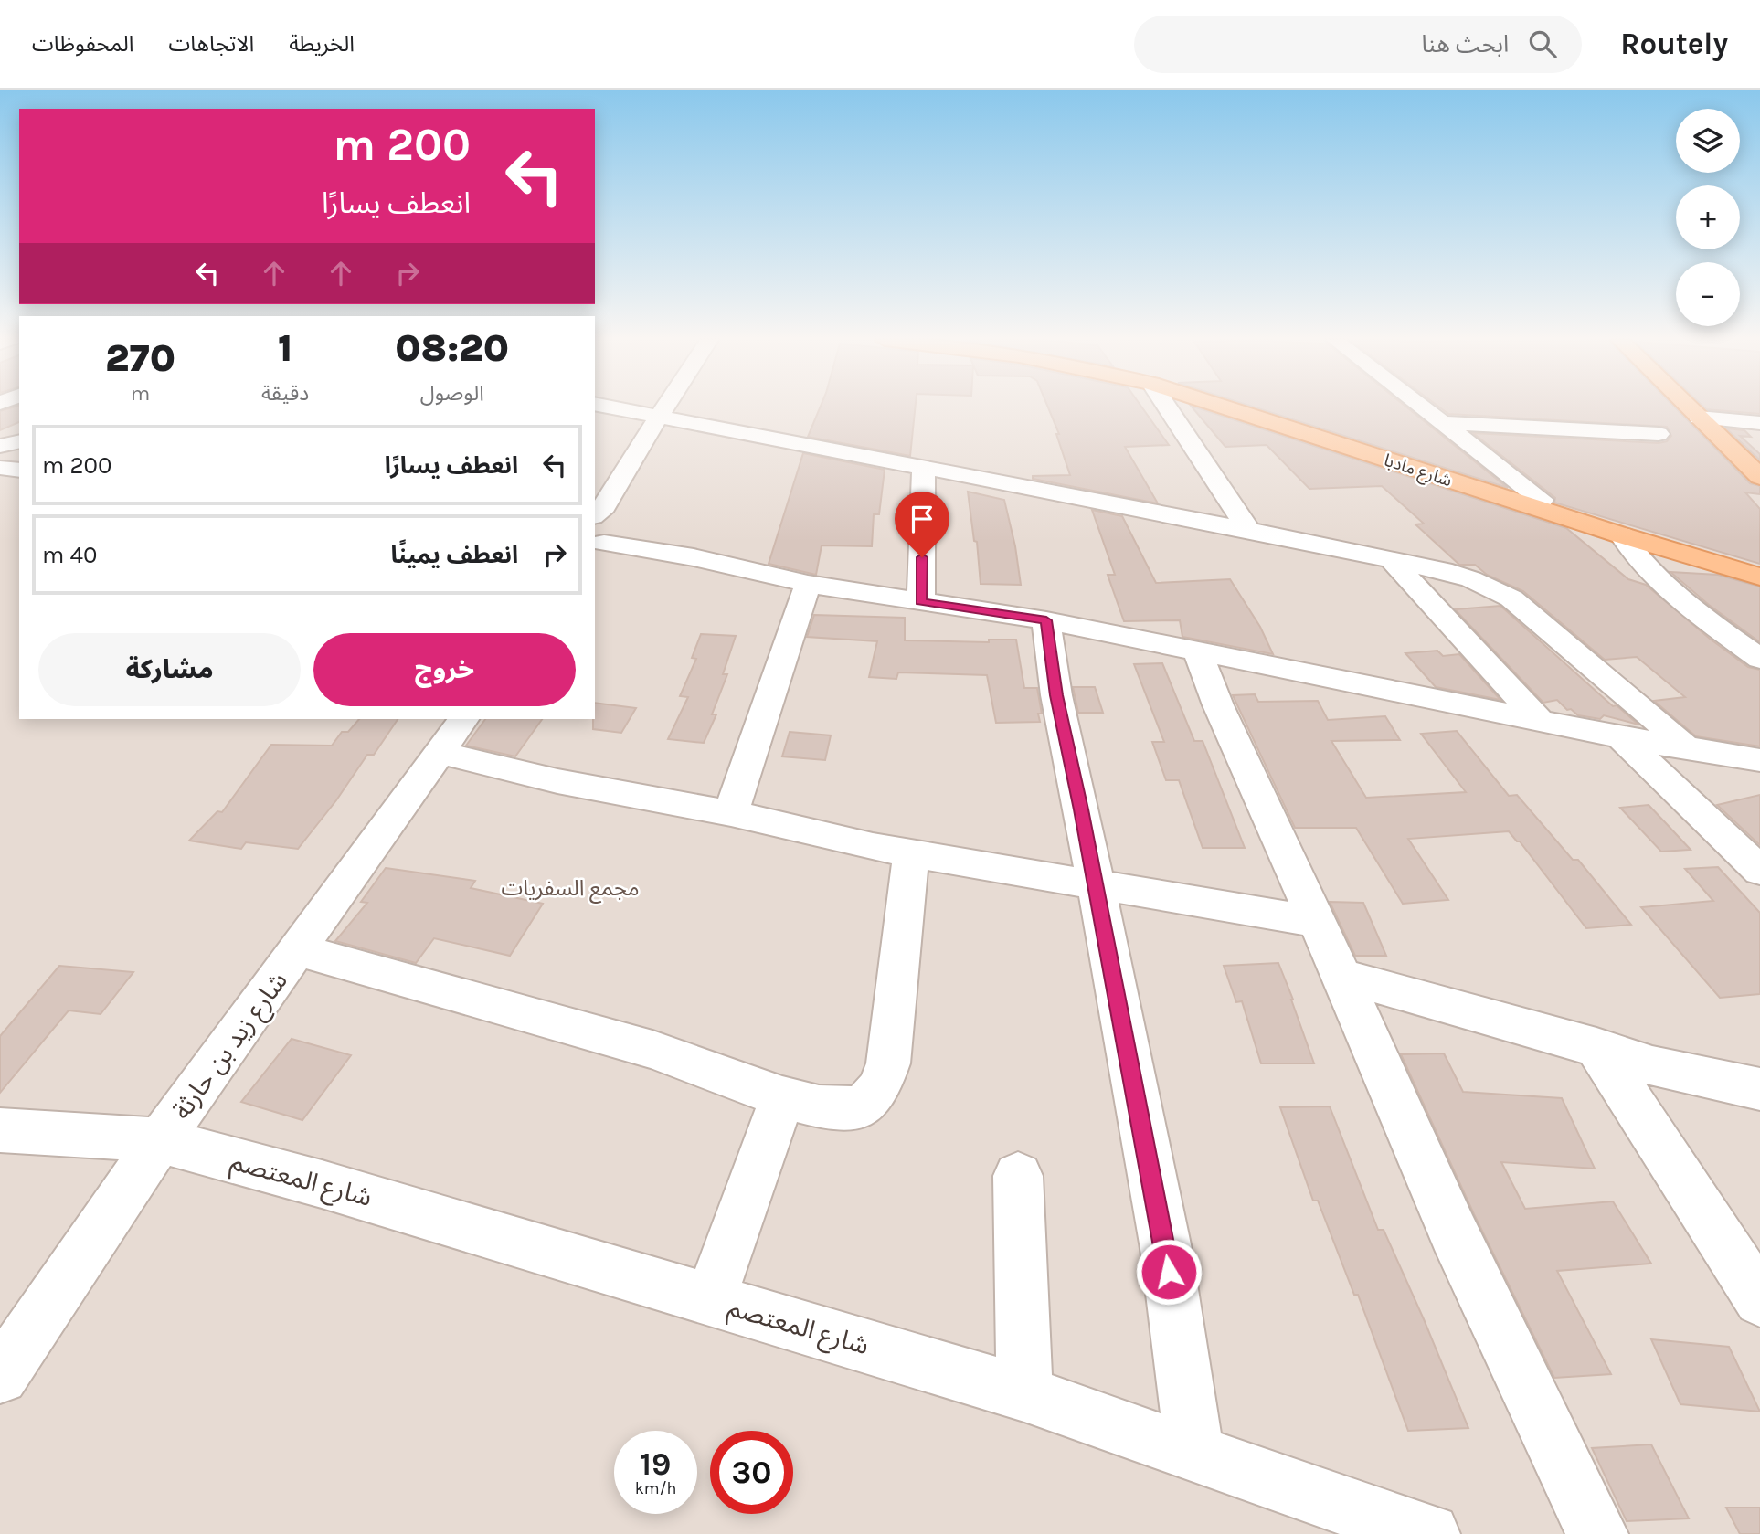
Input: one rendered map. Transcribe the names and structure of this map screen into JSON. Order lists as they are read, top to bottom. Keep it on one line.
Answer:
{"streets":{"main road":["شارع مادبا"],"street":["شارع زيد بن حارثة","شارع المعتصم"]},"crossings":[["شارع زيد بن حارثة","شارع المعتصم"]],"districts":["مجمع السفريات"],"page":{"header":"Routely","search":"ابحث هنا","nav":["الخريطة","الاتجاهات","المحفوظات"],"map_buttons":["+","−"],"turn":["200 m","انعطف يسارًا"],"eta":["08:20","الوصول","1","دقيقة","270","m"],"list":[{"name":"انعطف يسارًا","value":"200 m"},{"name":"انعطف يمينًا","value":"40 m"}],"buttons":["خروج","مشاركة"],"speed":"19 km/h","limit":"30"}}
